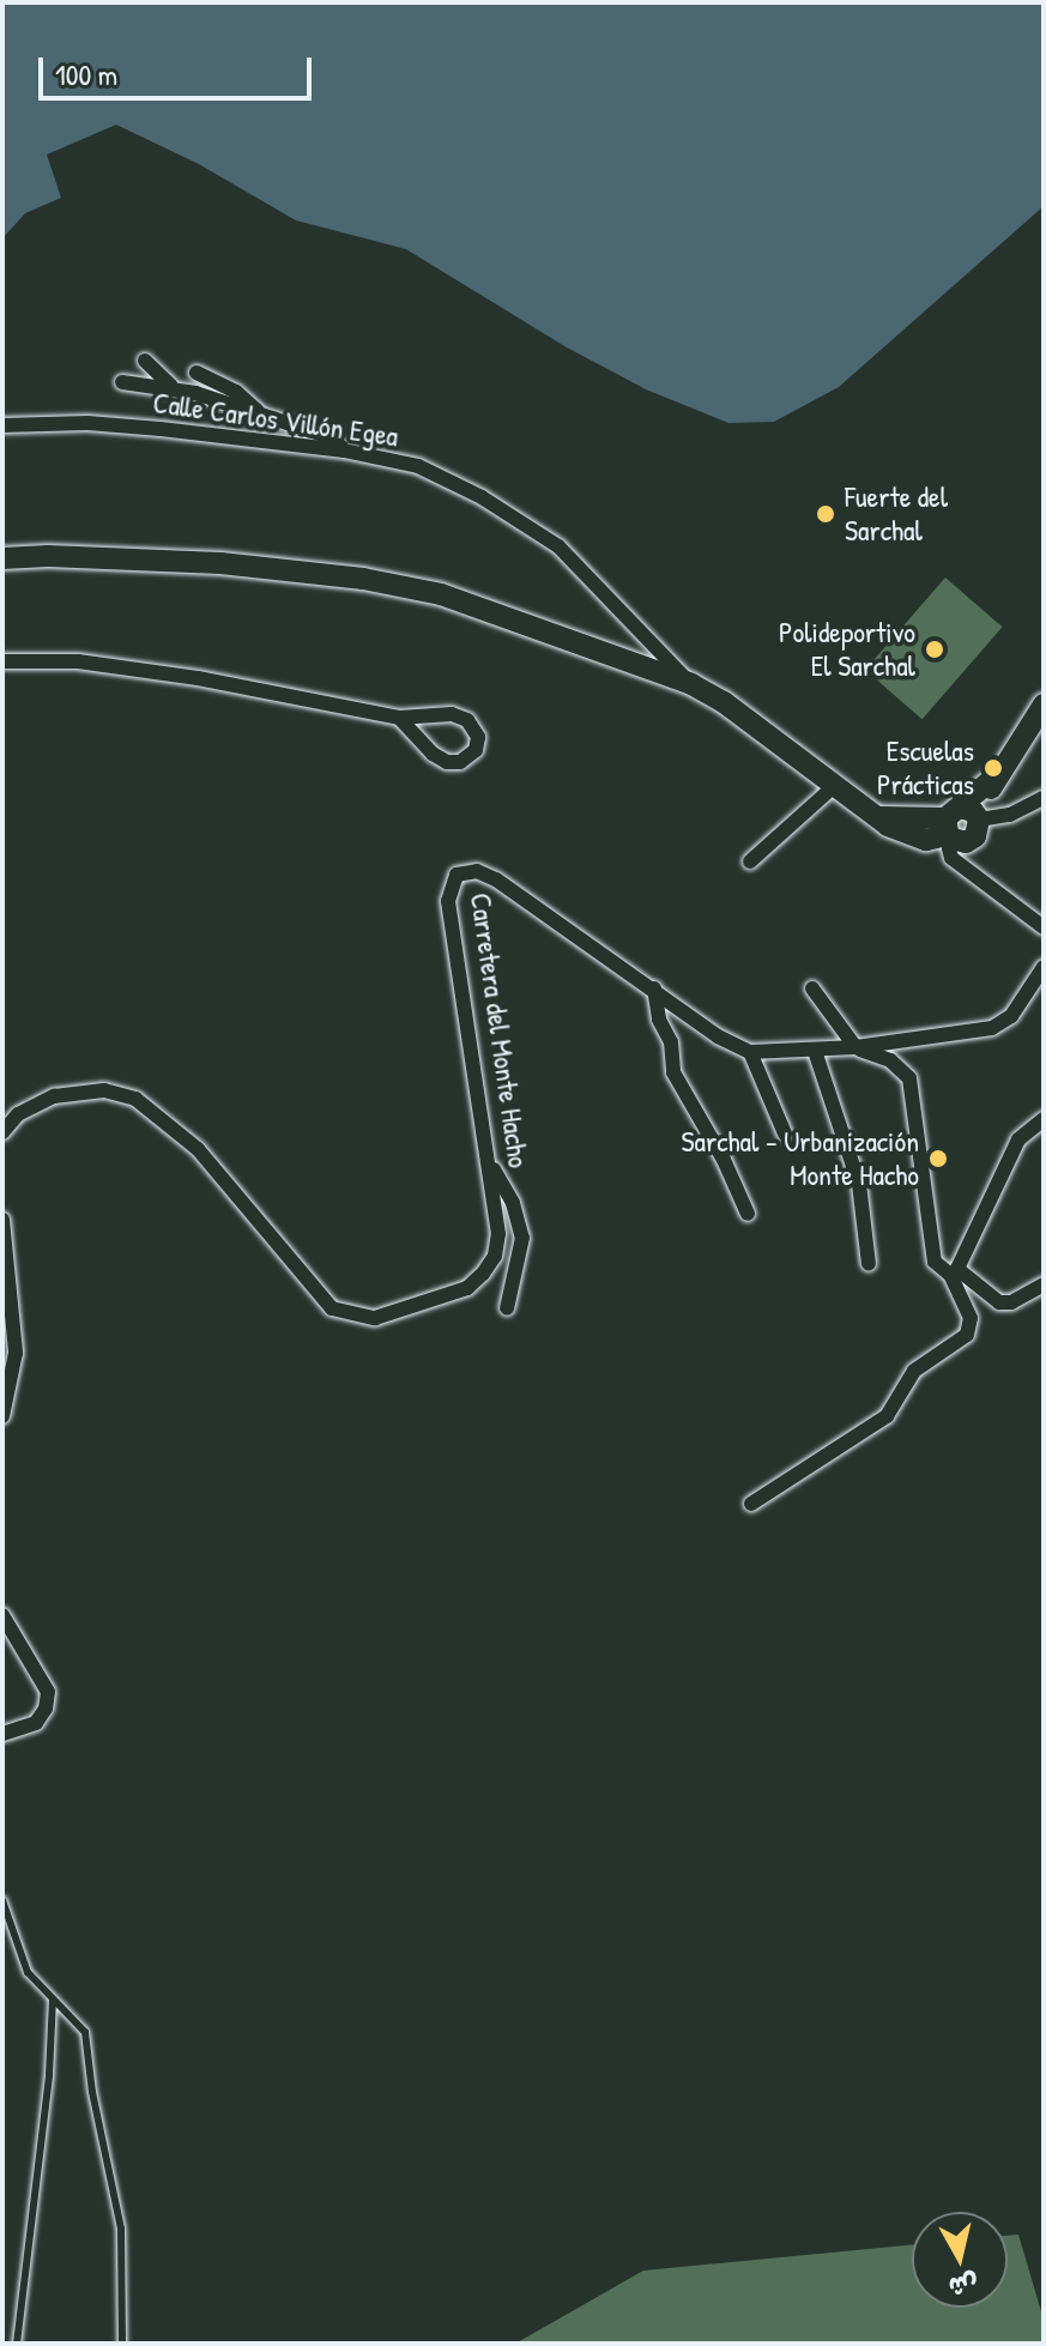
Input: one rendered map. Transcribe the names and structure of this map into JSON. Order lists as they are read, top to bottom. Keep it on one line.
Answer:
{"streets":{"street":["Calle Carlos Villón Egea","Carretera del Monte Hacho"]},"places":["Fuerte del Sarchal","Polideportivo El Sarchal","Escuelas Prácticas","Sarchal - Urbanización Monte Hacho"],"scale_bar":"100 m","north":"bottom"}
